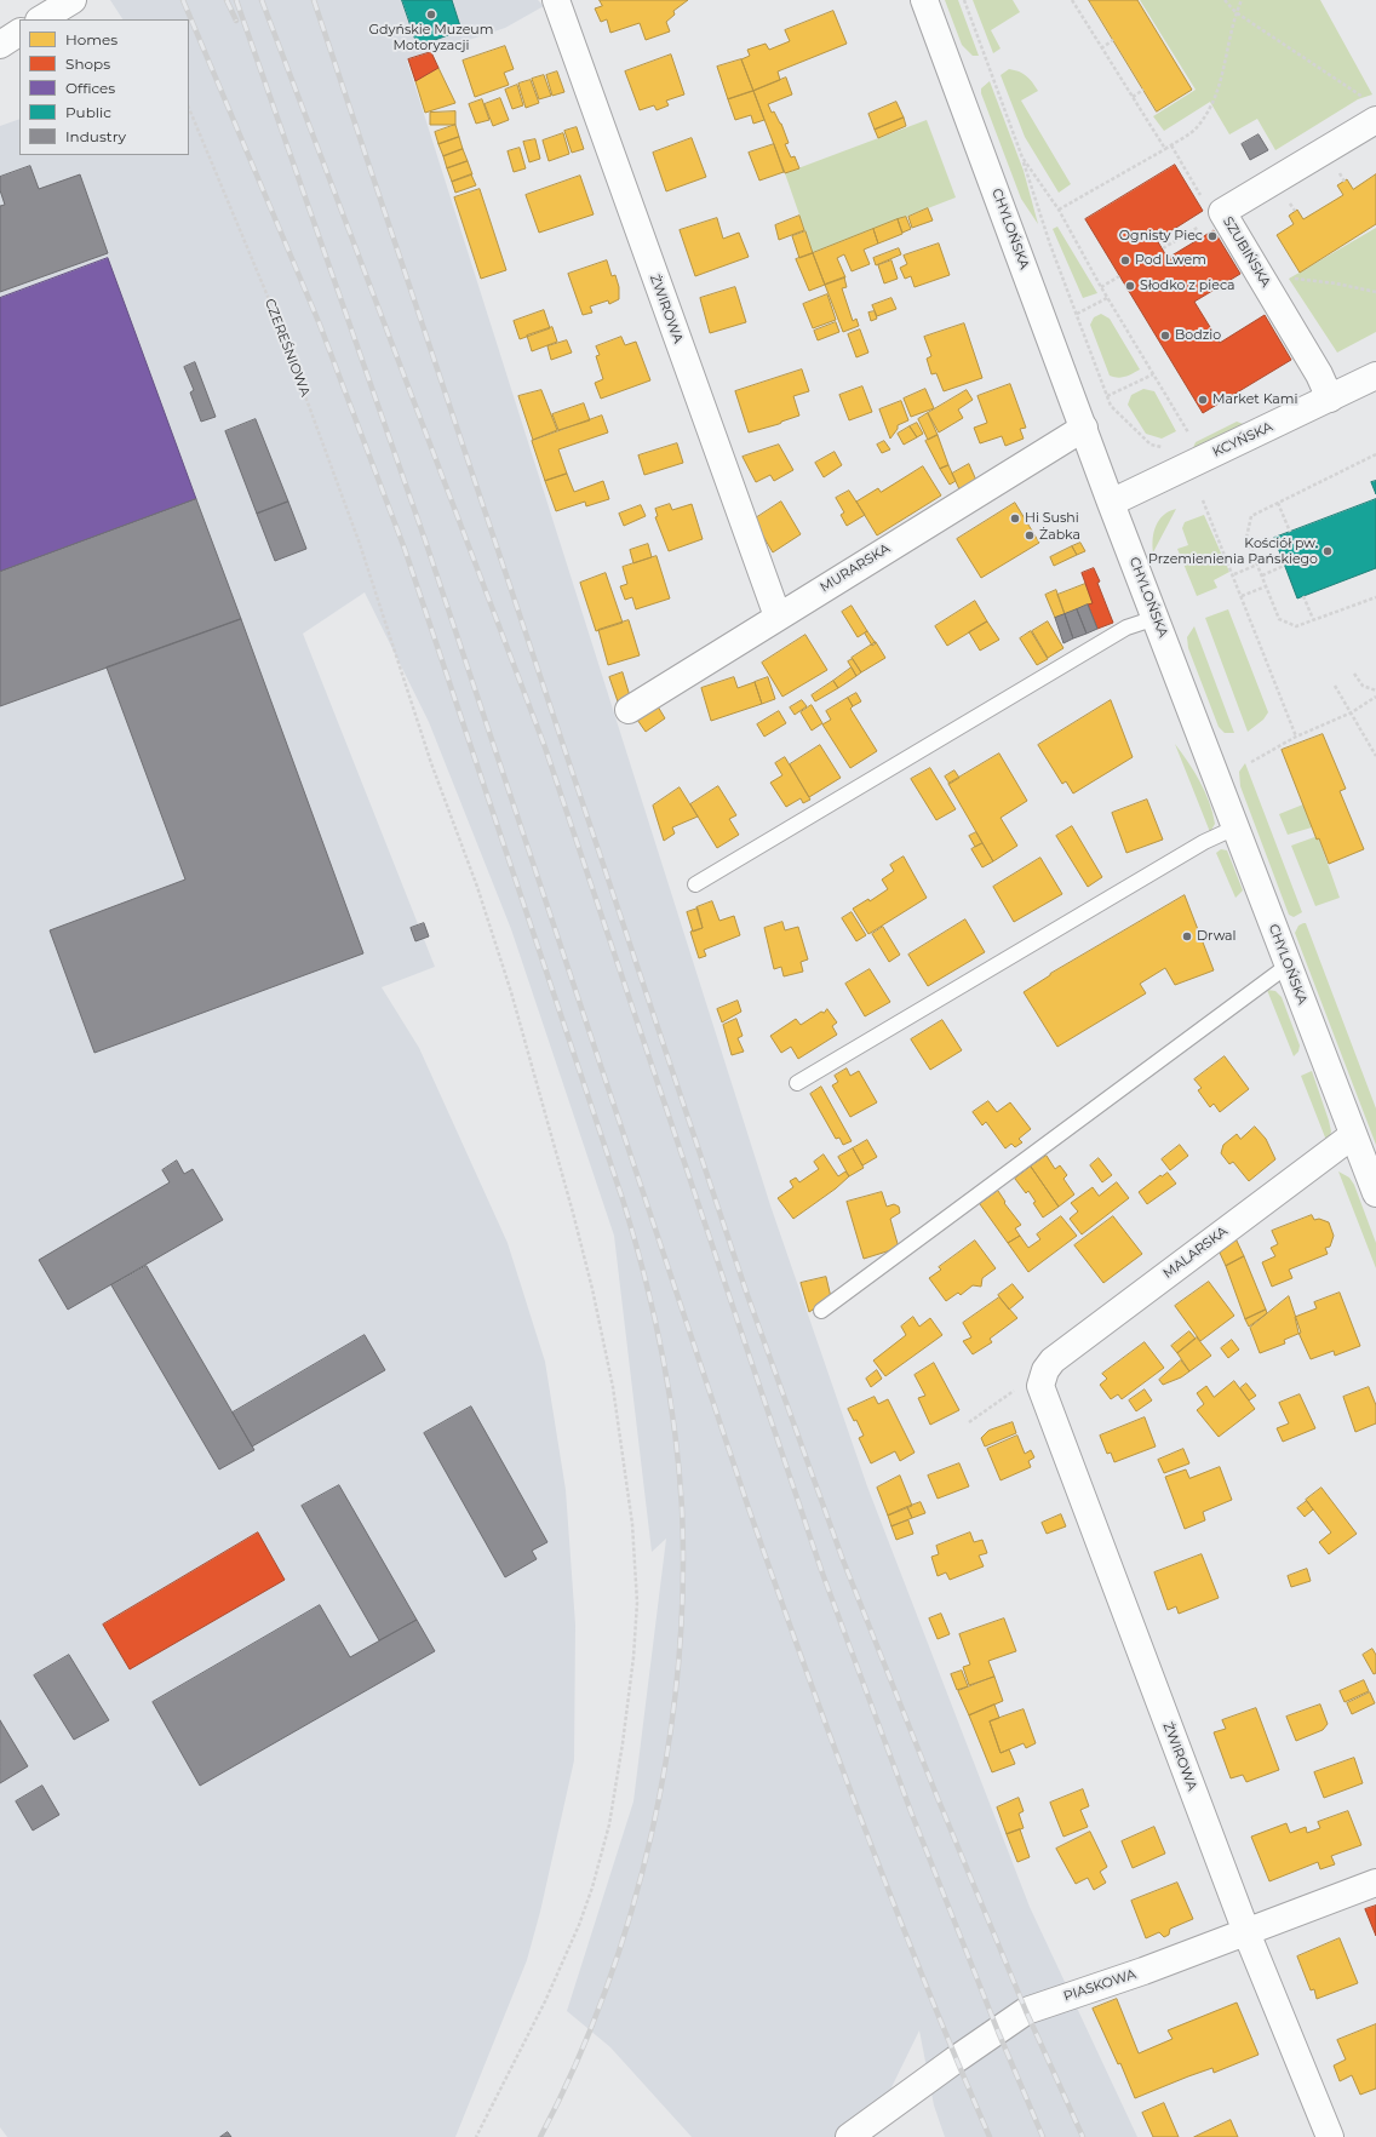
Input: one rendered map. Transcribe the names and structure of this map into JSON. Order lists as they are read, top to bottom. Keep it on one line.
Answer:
{"streets":{"street":["CHYLOŃSKA","SZUBIŃSKA","ŻWIROWA","KCYŃSKA","MURARSKA","MALARSKA","PIASKOWA"],"path":["CZEREŚNIOWA"]},"crossings":[["CHYLOŃSKA","KCYŃSKA"],["CHYLOŃSKA","MURARSKA"],["CHYLOŃSKA","MALARSKA"],["SZUBIŃSKA","KCYŃSKA"],["ŻWIROWA","MURARSKA"],["ŻWIROWA","MALARSKA"],["ŻWIROWA","PIASKOWA"]],"places":["Gdyńskie Muzeum Motoryzacji","Ognisty Piec","Pod Lwem","Słodko z pieca","Bodzio","Market Kami","Hi Sushi","Żabka","Kościół pw. Przemienienia Pańskiego","Drwal"],"legend":["Homes","Shops","Offices","Public","Industry"]}
